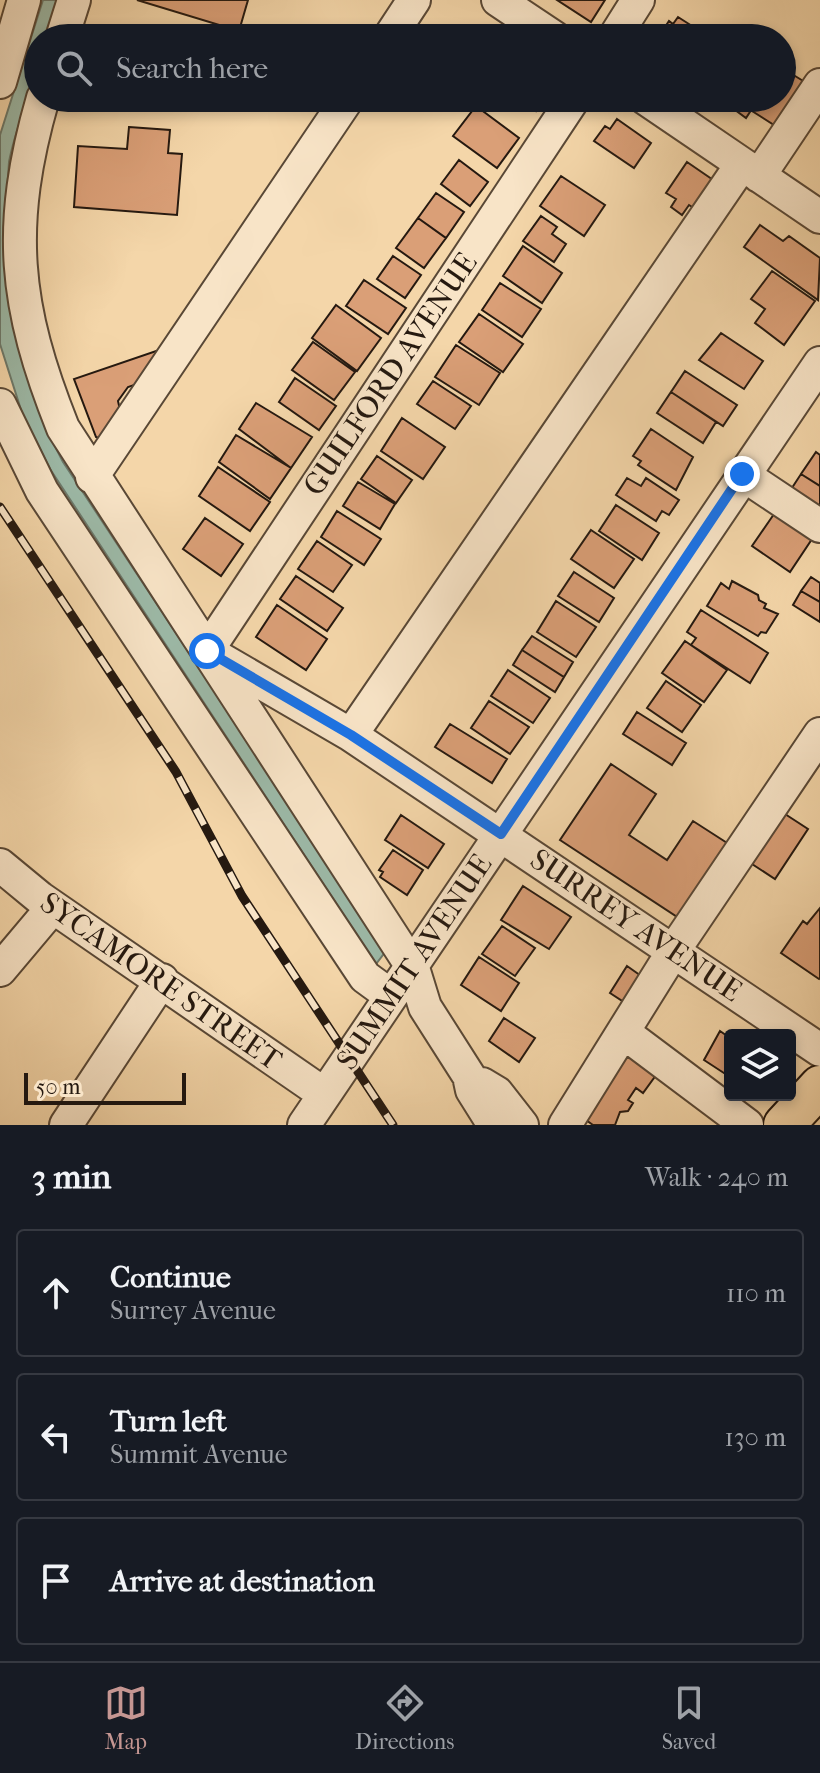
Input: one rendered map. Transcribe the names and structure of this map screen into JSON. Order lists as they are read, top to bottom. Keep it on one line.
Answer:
{"streets":{"street":["GUILFORD AVENUE","SURREY AVENUE","SUMMIT AVENUE","SYCAMORE STREET"]},"crossings":[["GUILFORD AVENUE","SURREY AVENUE"],["SURREY AVENUE","SUMMIT AVENUE"],["SUMMIT AVENUE","SYCAMORE STREET"]],"scale_bar":"50 m","page":{"search":"Search here","scale":"50 m","heading":["3 min","Walk · 240 m"],"list":[["Continue","Surrey Avenue","110 m"],["Turn left","Summit Avenue","130 m"],"Arrive at destination"],"nav":["Map","Directions","Saved"]}}
